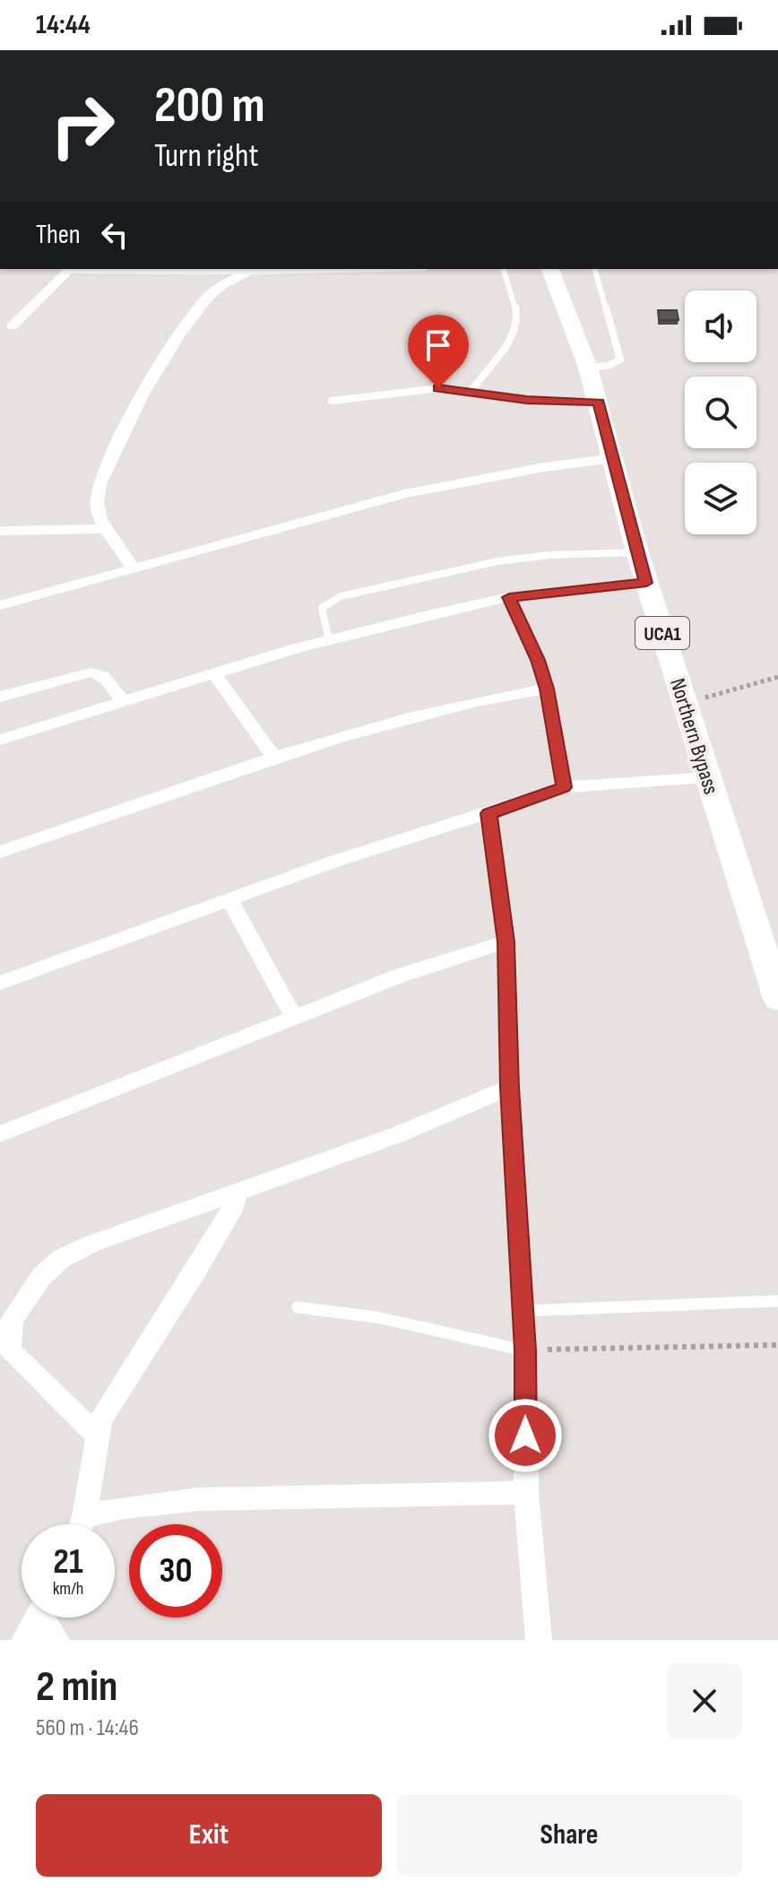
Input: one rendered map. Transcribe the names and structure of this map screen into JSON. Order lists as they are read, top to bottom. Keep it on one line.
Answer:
{"streets":{"main road":["UCA1","Northern Bypass"]},"page":{"status":"14:44","turn":["200 m","Turn right"],"then":"Then","speed":"21 km/h","limit":"30","heading":["2 min","560 m · 14:46"],"buttons":["Exit","Share"]}}
